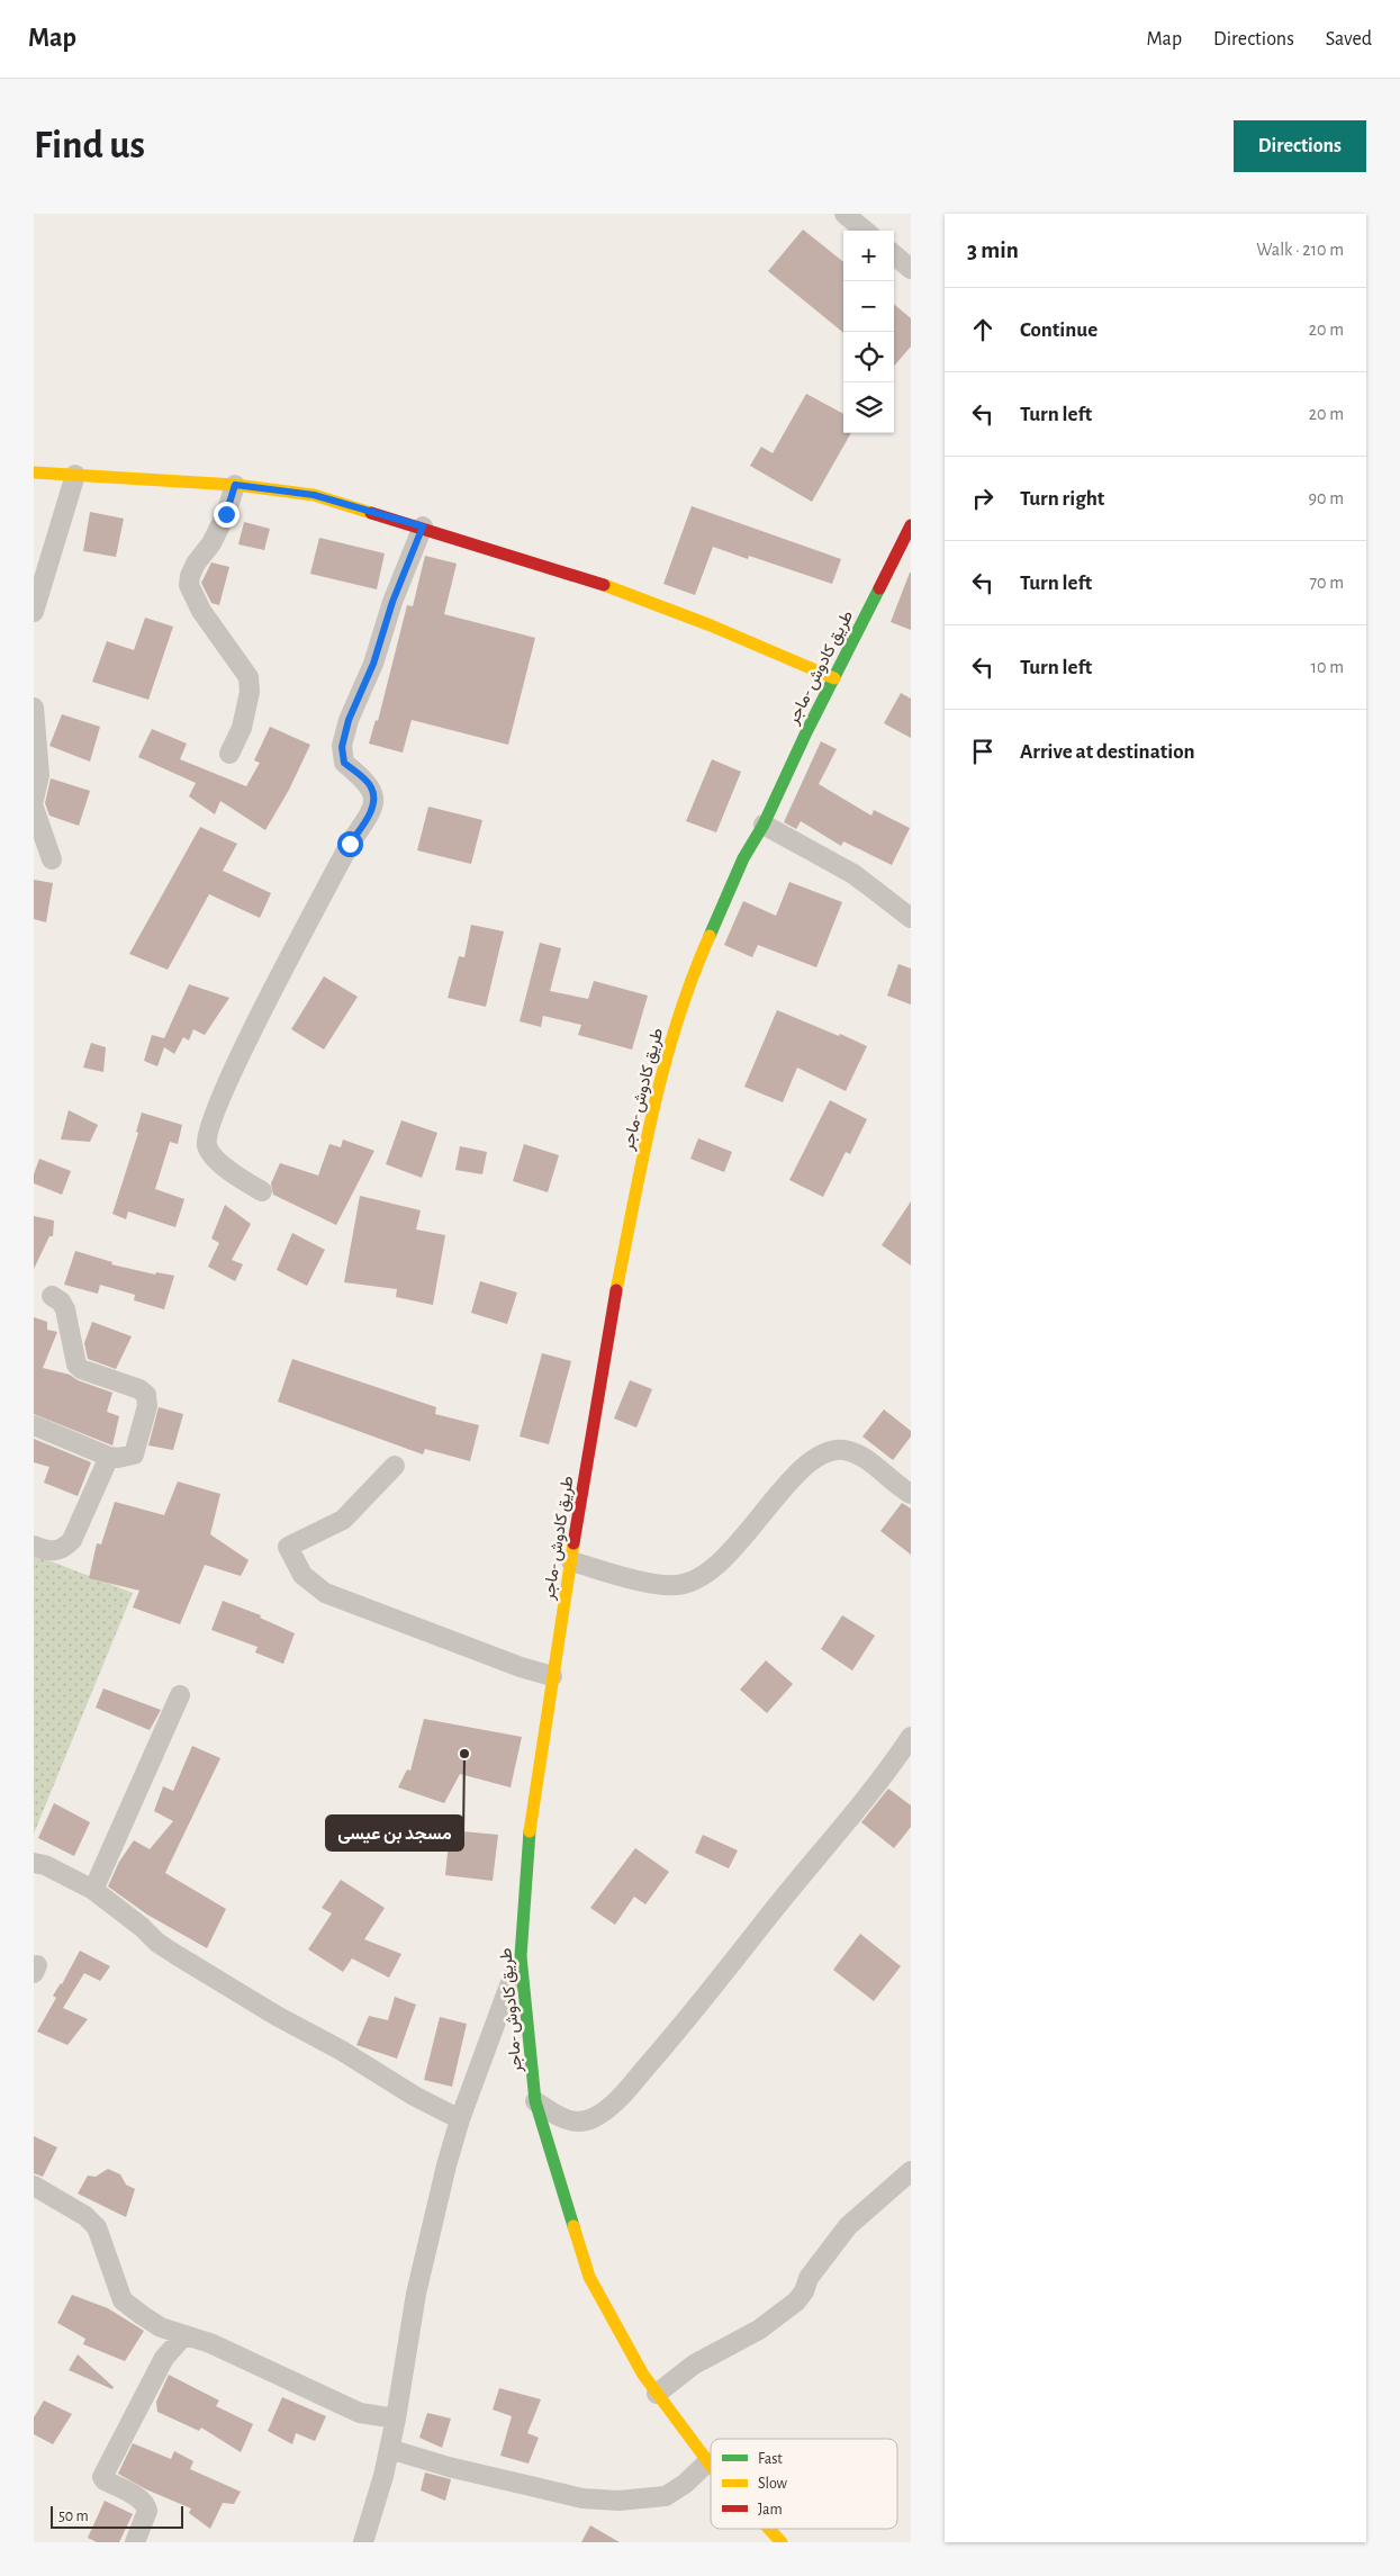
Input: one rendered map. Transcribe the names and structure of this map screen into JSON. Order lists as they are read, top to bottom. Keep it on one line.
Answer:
{"streets":{"main road":["طريق كادوش -ماجر"]},"places":["مسجد بن عيسى"],"legend":["Fast","Slow","Jam"],"scale_bar":"50 m","page":{"header":"Map","nav":["Map","Directions","Saved"],"buttons":"Directions","title":"Find us","heading":["3 min","Walk · 210 m"],"map_buttons":["+","−"],"list":[["Continue","20 m"],["Turn left","20 m"],["Turn right","90 m"],["Turn left","70 m"],["Turn left","10 m"],"Arrive at destination"],"scale":"50 m"}}
